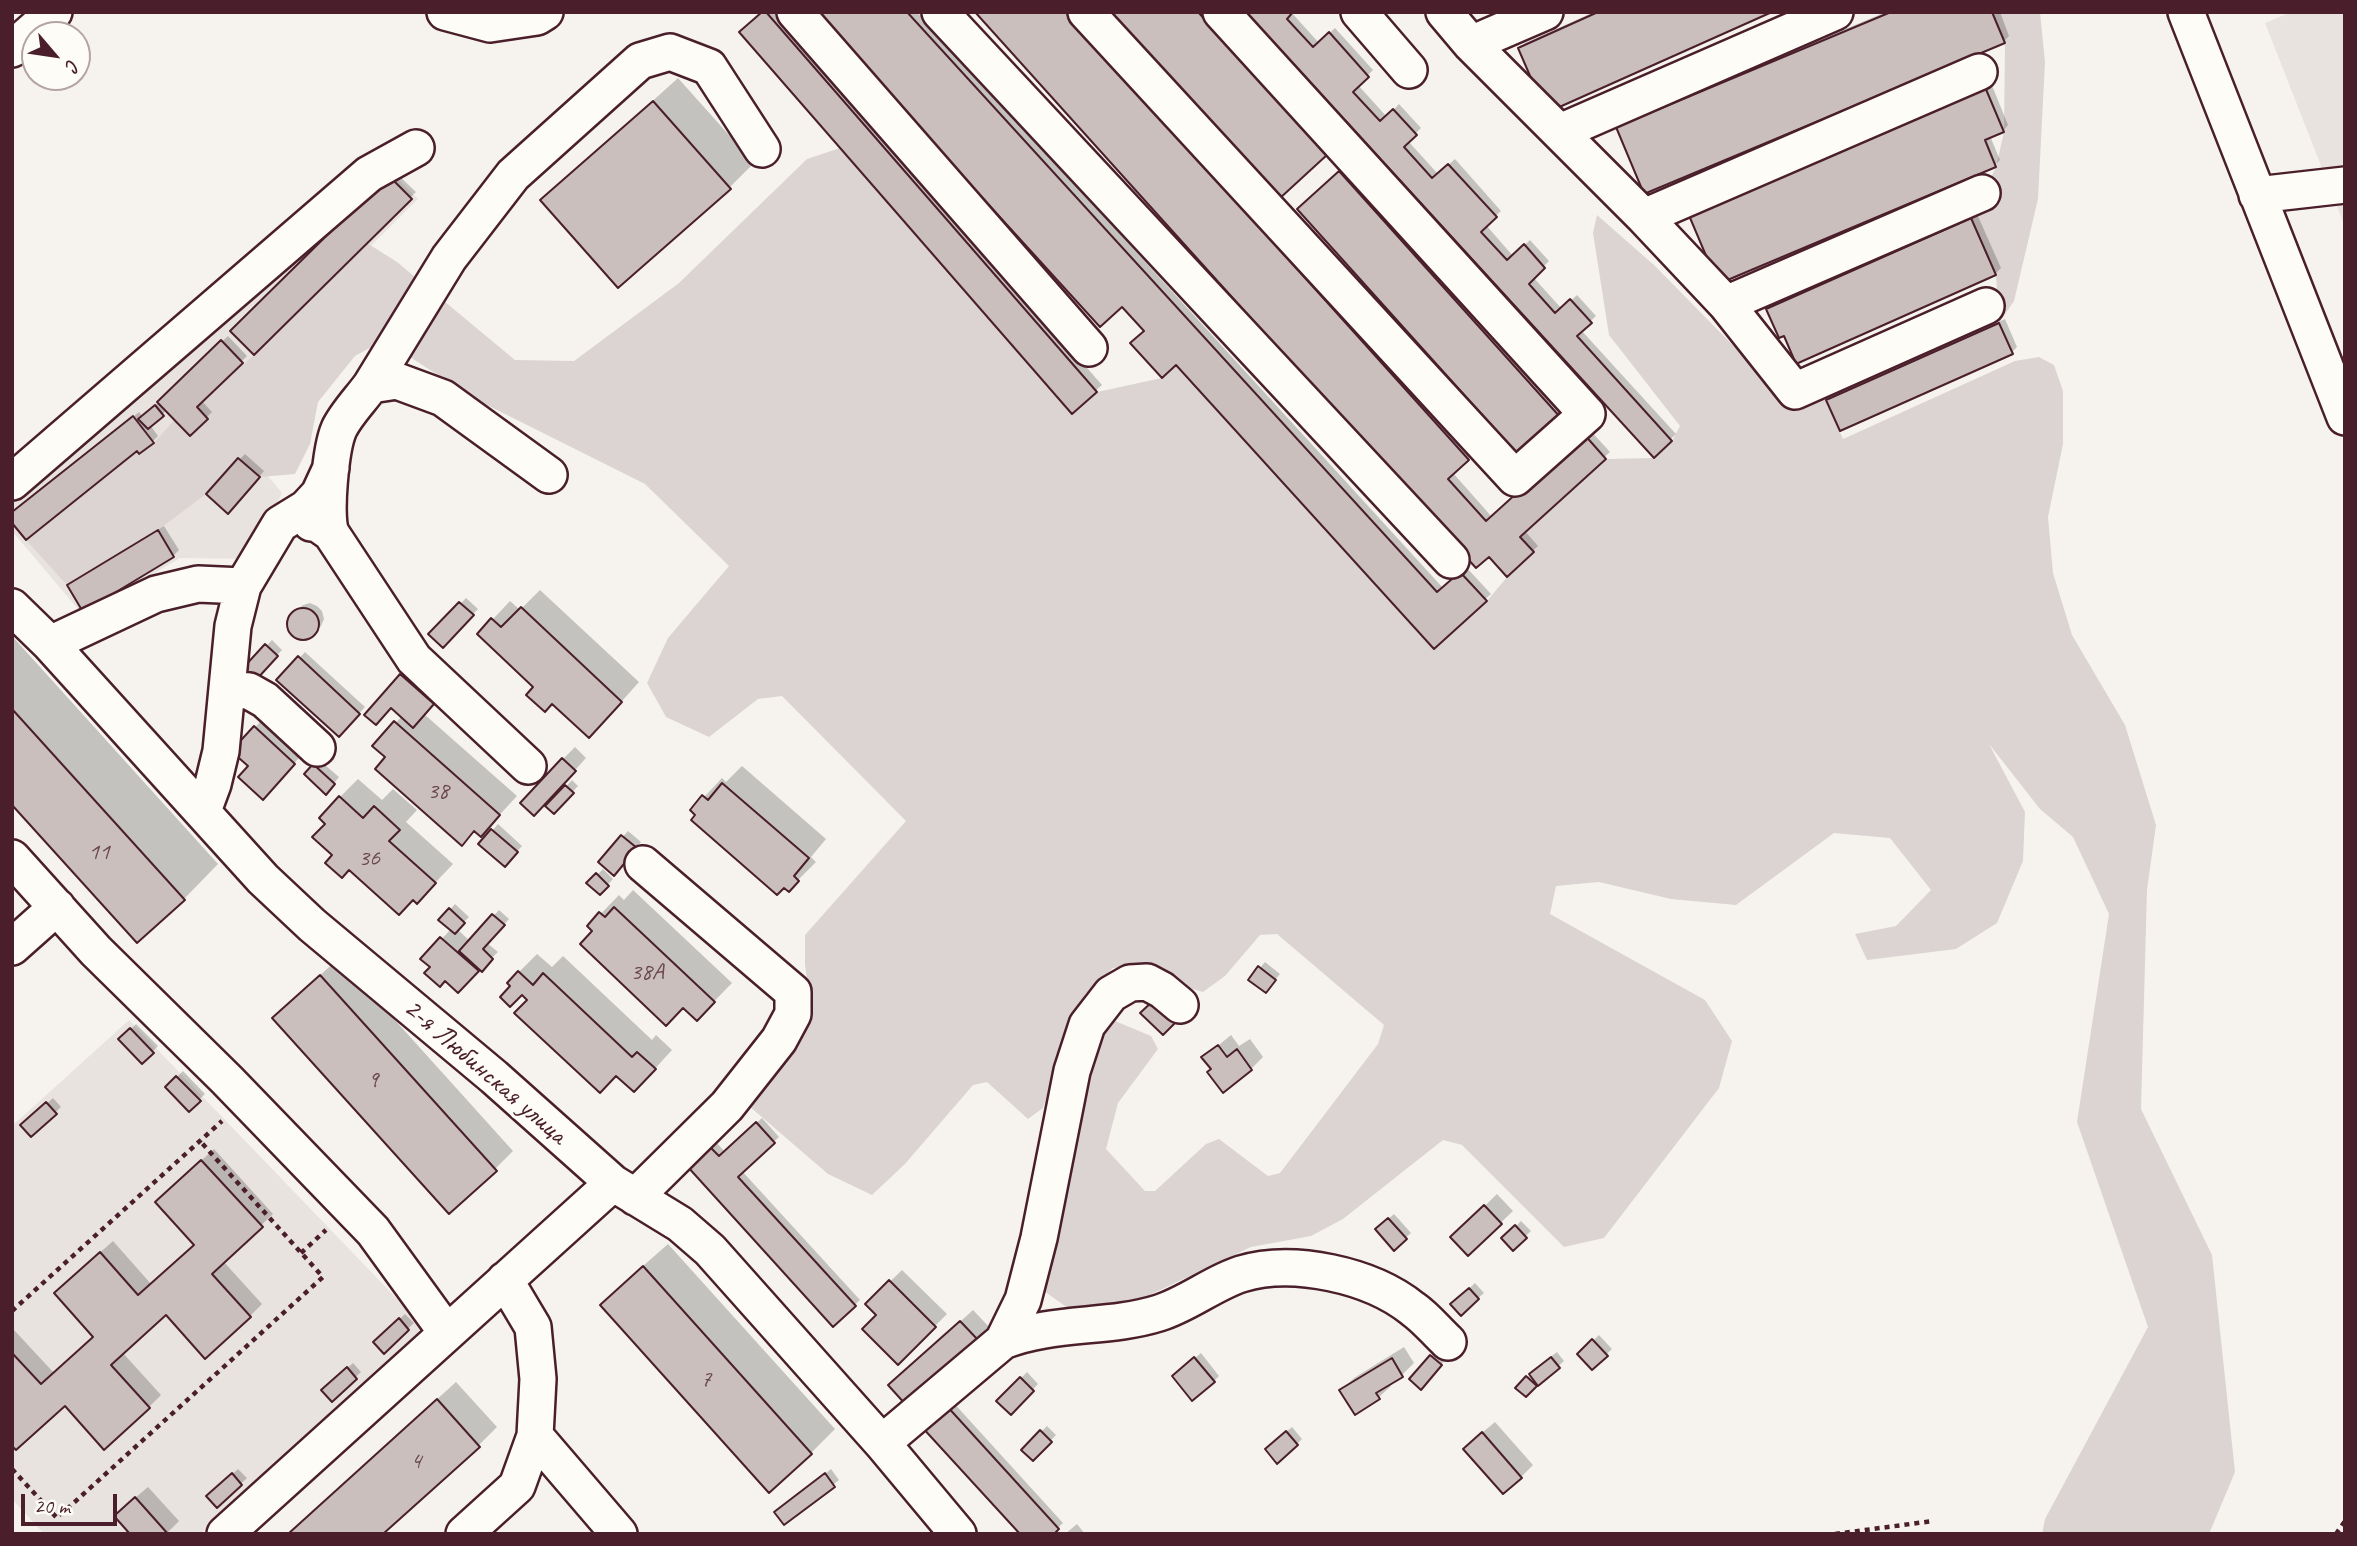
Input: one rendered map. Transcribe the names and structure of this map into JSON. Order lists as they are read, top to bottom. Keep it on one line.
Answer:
{"streets":{"street":["2-я Любинская улица"]},"house_numbers":["38","11","36","38А","9","7","4"],"scale_bar":"20 m","north":"bottom right"}
